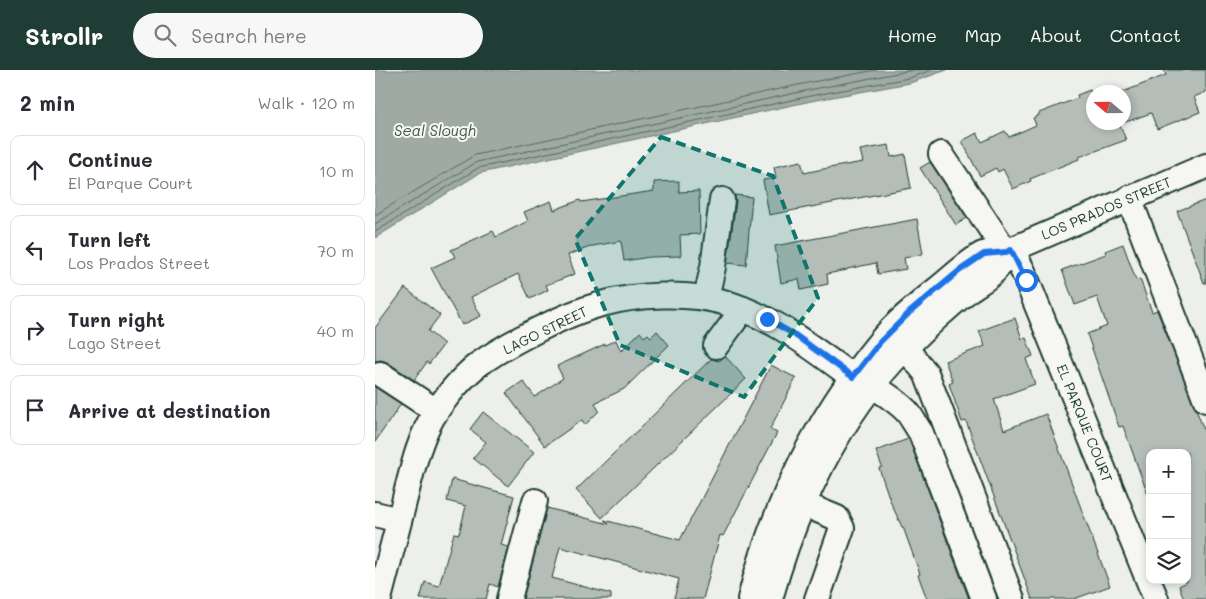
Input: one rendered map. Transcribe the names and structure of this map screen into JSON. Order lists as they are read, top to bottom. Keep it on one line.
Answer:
{"streets":{"street":["LOS PRADOS STREET","LAGO STREET","EL PARQUE COURT"]},"crossings":[["LOS PRADOS STREET","LAGO STREET"],["LOS PRADOS STREET","EL PARQUE COURT"]],"water":["Seal Slough"],"north":"left","page":{"header":"Strollr","search":"Search here","nav":["Home","Map","About","Contact"],"heading":["2 min","Walk · 120 m"],"list":[["Continue","El Parque Court","10 m"],["Turn left","Los Prados Street","70 m"],["Turn right","Lago Street","40 m"],"Arrive at destination"],"map_buttons":["+","−"]}}
